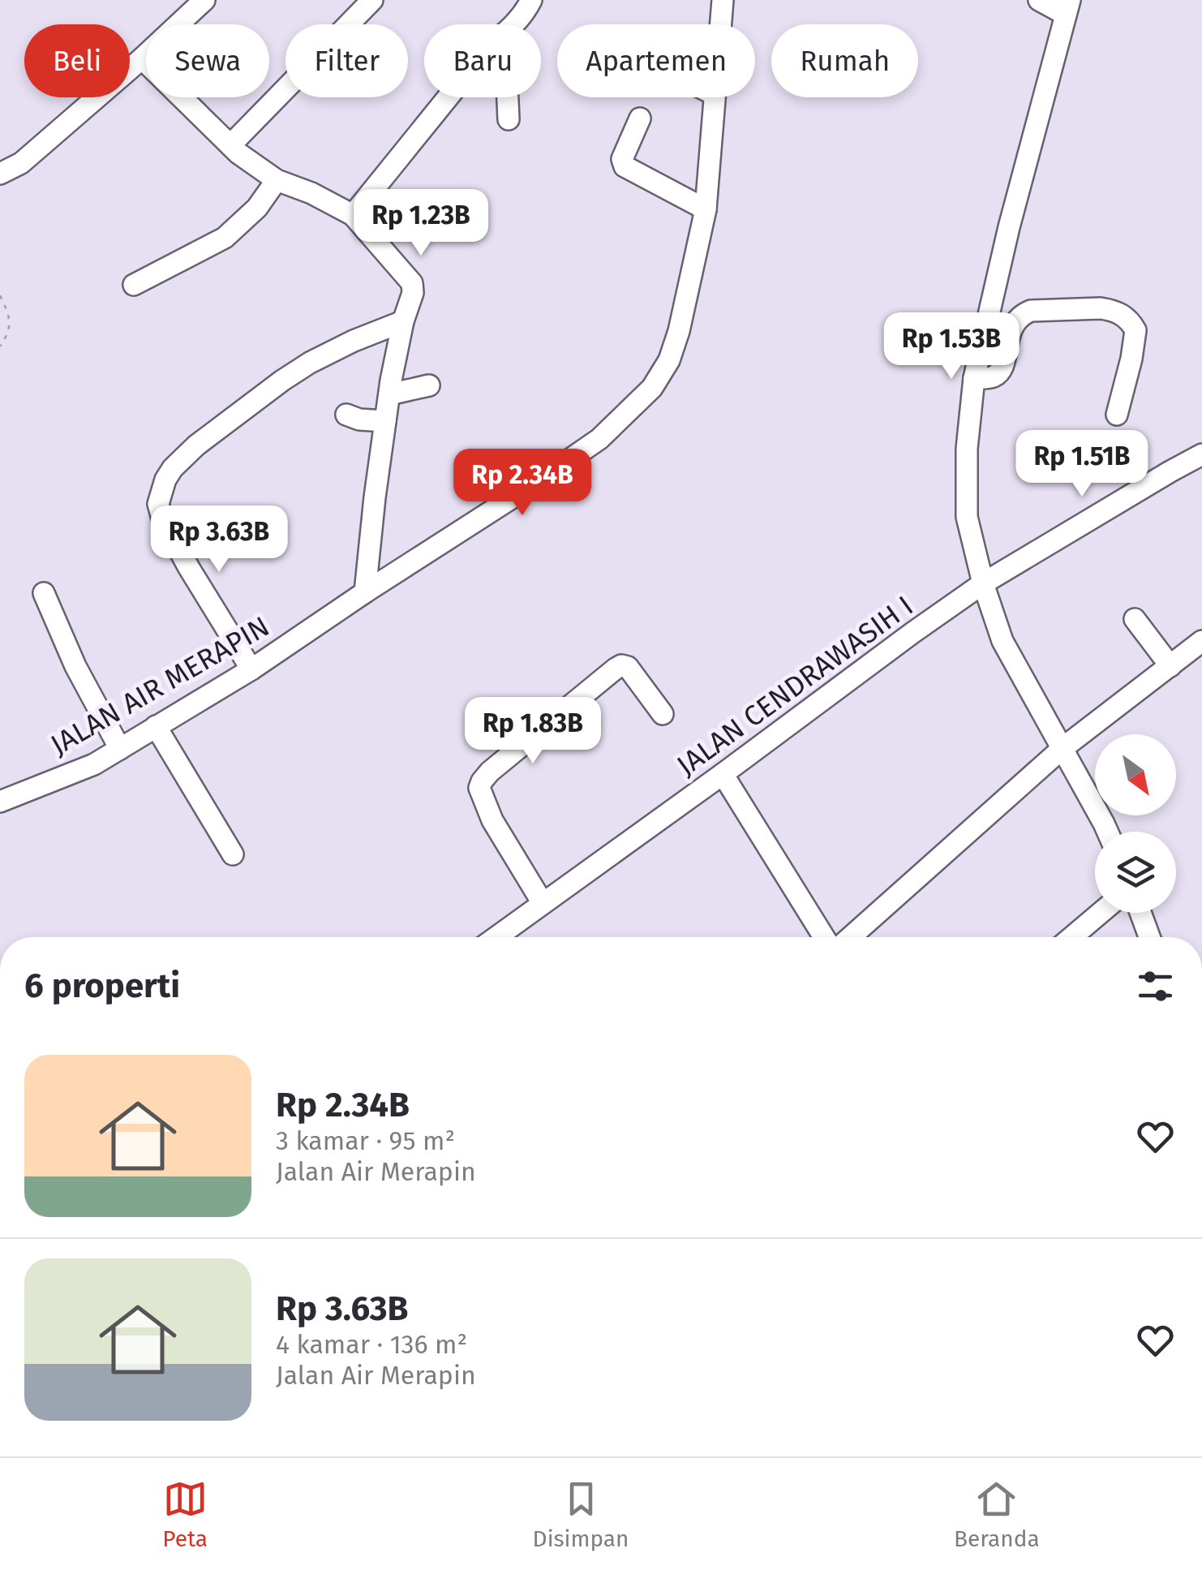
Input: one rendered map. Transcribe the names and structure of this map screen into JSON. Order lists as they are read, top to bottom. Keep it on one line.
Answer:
{"streets":{"street":["JALAN AIR MERAPIN","JALAN CENDRAWASIH I"]},"north":"bottom right","page":{"chip":["Beli","Sewa","Filter","Baru","Apartemen","Rumah"],"price":["Rp 1.23B","Rp 1.53B","Rp 1.51B","Rp 2.34B","Rp 3.63B","Rp 1.83B"],"heading":"6 properti","list":[{"name":"Rp 2.34B","note":"3 kamar · 95 m² · Jalan Air Merapin"},{"name":"Rp 3.63B","note":"4 kamar · 136 m² · Jalan Air Merapin"}],"tabs":["Peta","Disimpan","Beranda"]}}
